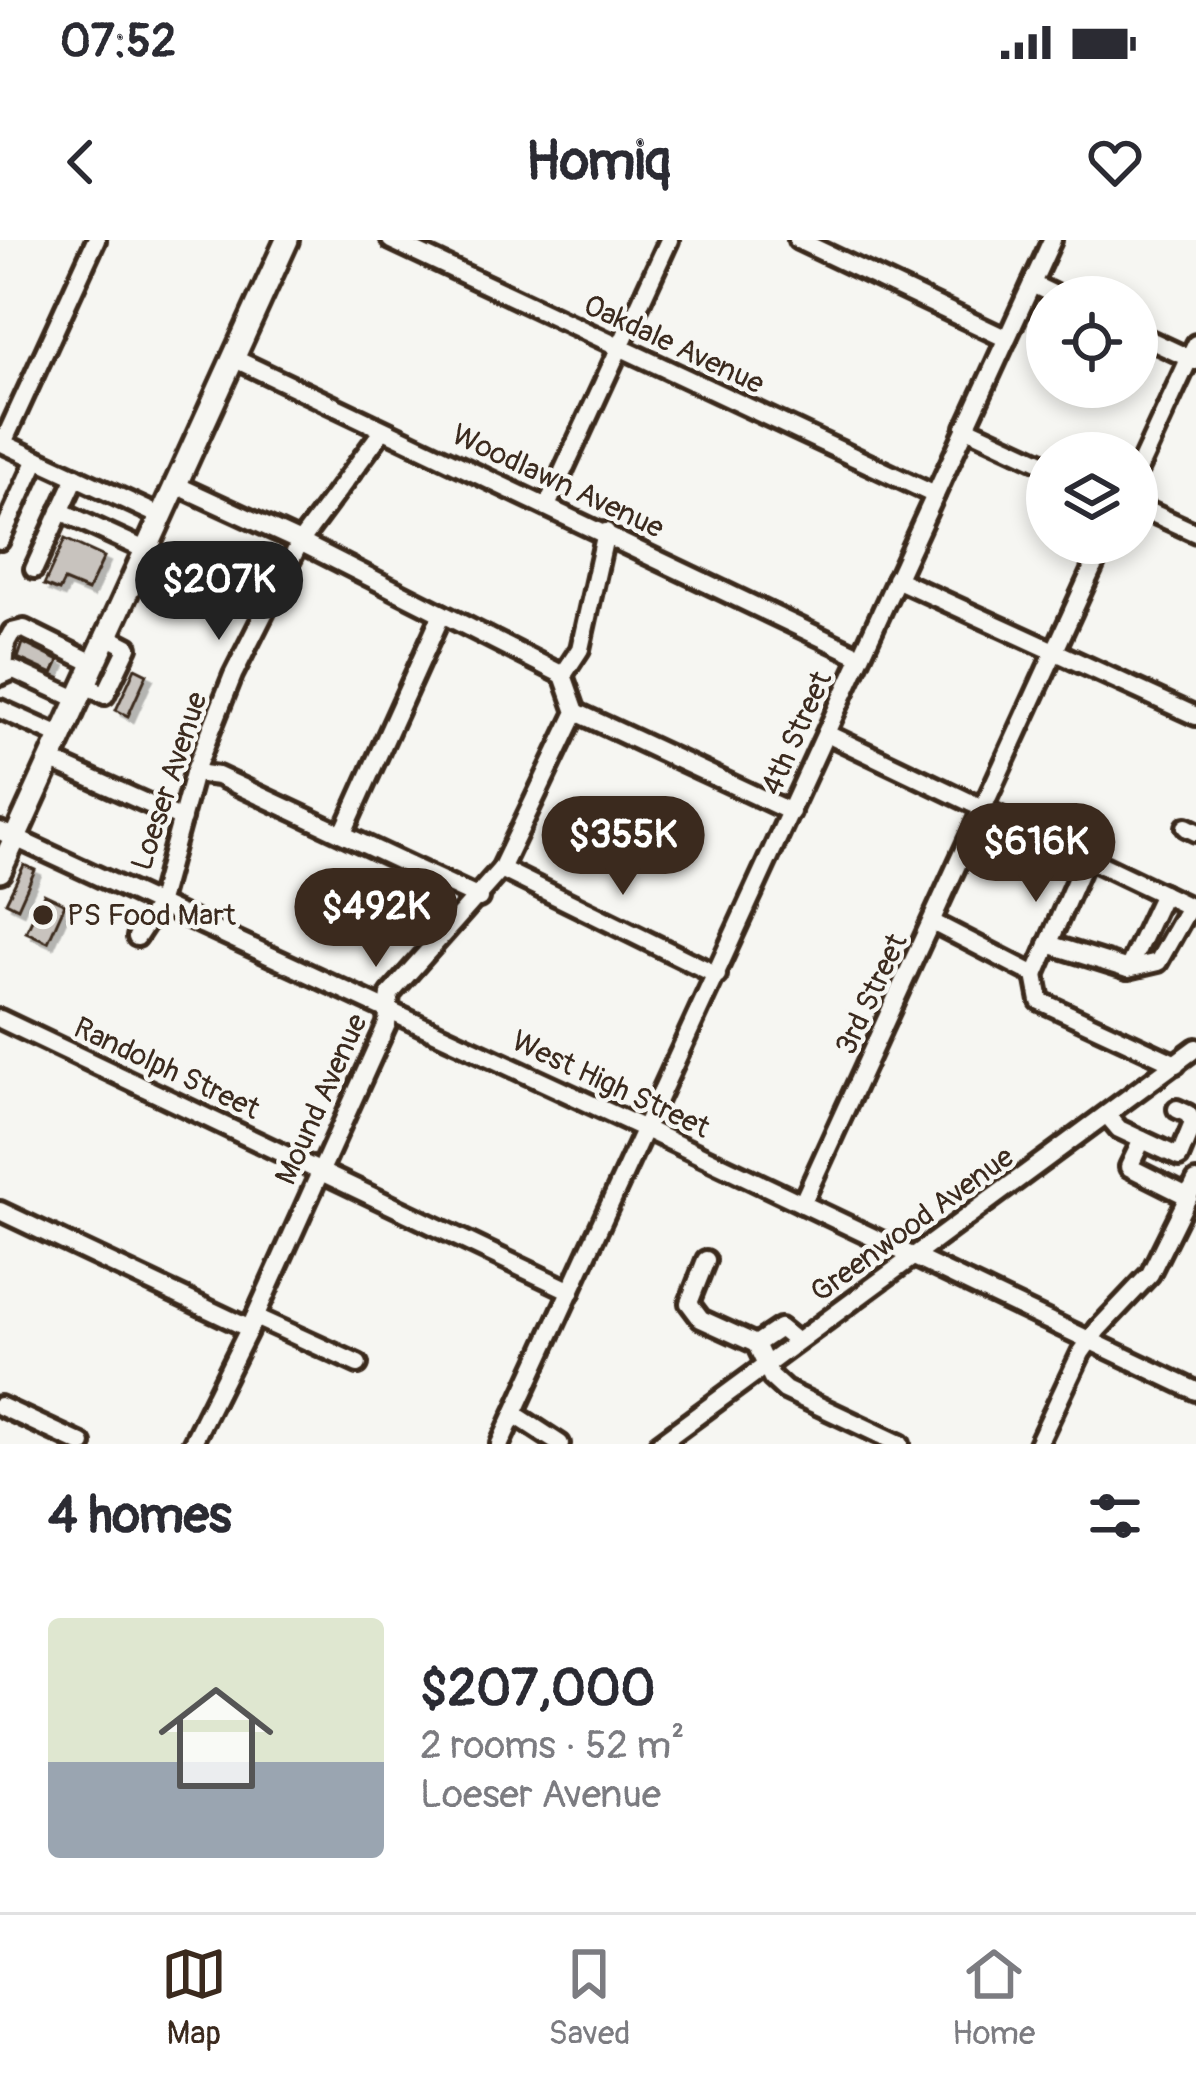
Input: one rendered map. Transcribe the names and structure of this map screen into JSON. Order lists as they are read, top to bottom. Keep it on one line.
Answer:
{"streets":{"street":["Oakdale Avenue","Woodlawn Avenue","4th Street","Loeser Avenue","3rd Street","Randolph Street","West High Street","Mound Avenue","Greenwood Avenue"]},"crossings":[["Oakdale Avenue","4th Street"],["Woodlawn Avenue","4th Street"],["Woodlawn Avenue","Loeser Avenue"],["4th Street","Randolph Street"],["4th Street","West High Street"],["Loeser Avenue","West High Street"],["3rd Street","West High Street"],["Randolph Street","Mound Avenue"],["West High Street","Mound Avenue"],["West High Street","Greenwood Avenue"]],"places":["PS Food Mart"],"page":{"status":"07:52","header":"Homiq","price":["$207K","$355K","$616K","$492K"],"heading":"4 homes","list":[{"name":"$207,000","note":"2 rooms · 52 m² · Loeser Avenue"}],"tabs":["Map","Saved","Home"]}}
